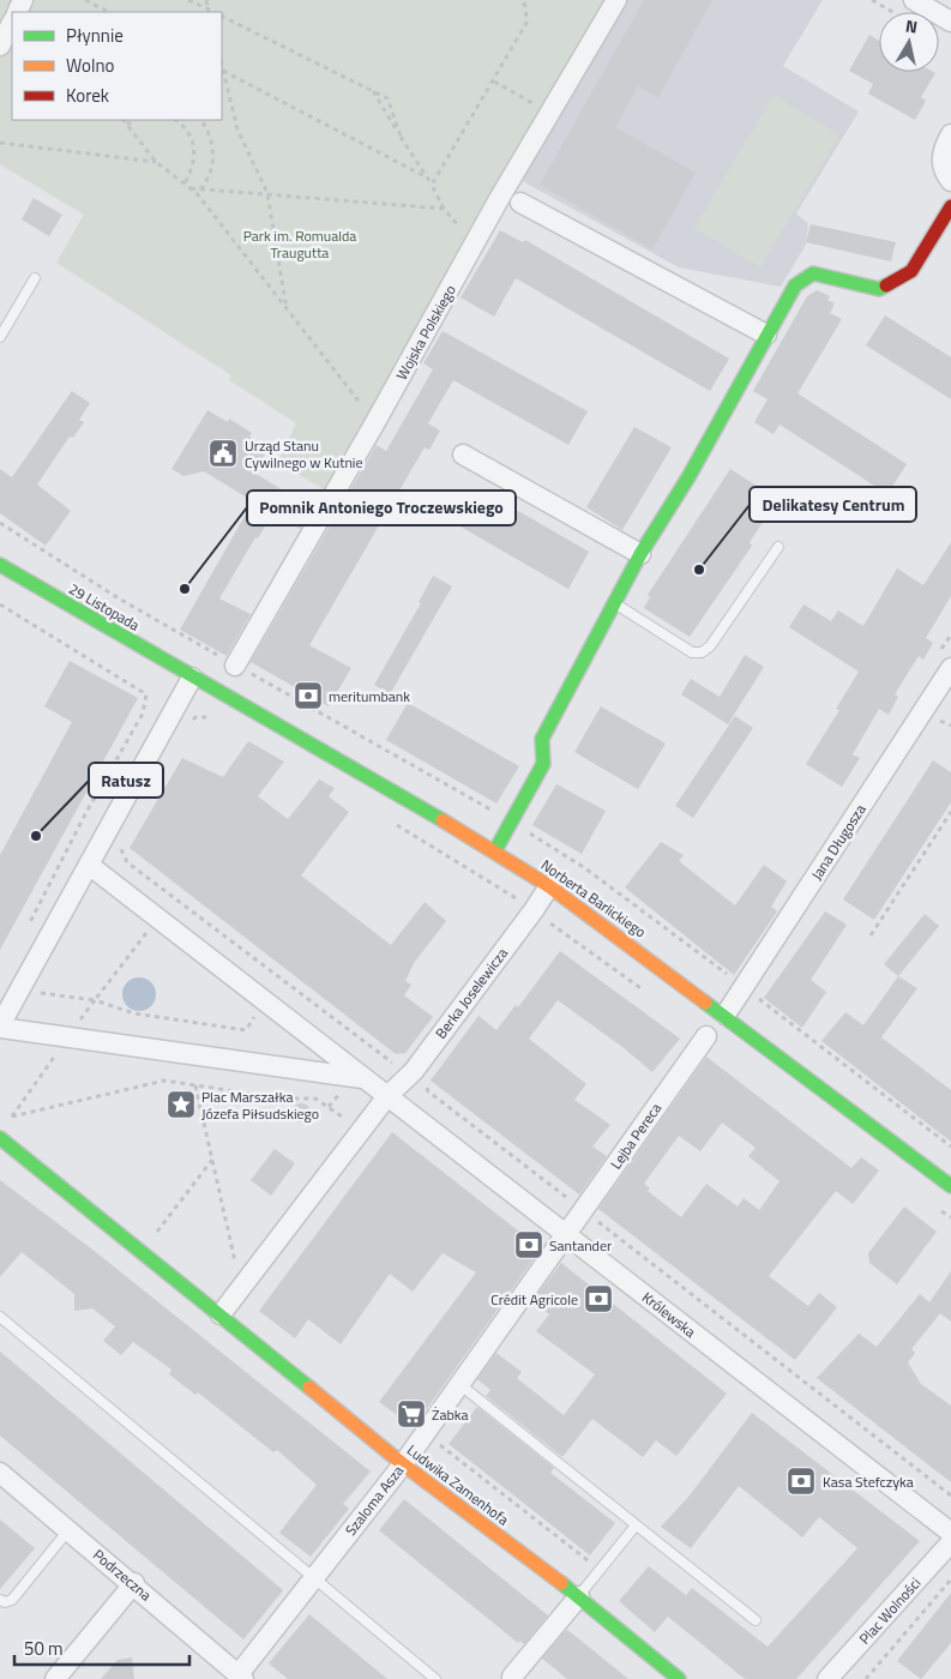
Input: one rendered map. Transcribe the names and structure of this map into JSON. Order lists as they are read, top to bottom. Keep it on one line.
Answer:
{"streets":{"street":["Wojska Polskiego","29 Listopada","Jana Długosza","Norberta Barlickiego","Berka Joselewicza","Lejba Pereca","Królewska","Ludwika Zamenhofa","Szaloma Asza","Podrzeczna","Plac Wolności"]},"crossings":[["29 Listopada","Norberta Barlickiego"],["Jana Długosza","Norberta Barlickiego"],["Norberta Barlickiego","Berka Joselewicza"],["Berka Joselewicza","Królewska"],["Lejba Pereca","Królewska"],["Lejba Pereca","Szaloma Asza"],["Królewska","Szaloma Asza"],["Królewska","Plac Wolności"],["Ludwika Zamenhofa","Szaloma Asza"],["Szaloma Asza","Podrzeczna"]],"parks":["Park im. Romualda Traugutta"],"places":{"public building":["Urząd Stanu Cywilnego w Kutnie"],"other":["Delikatesy Centrum","Pomnik Antoniego Troczewskiego","Ratusz"],"bank":["meritumbank","Santander","Crédit Agricole","Kasa Stefczyka"],"place":["Plac Marszałka Józefa Piłsudskiego"],"supermarket":["Żabka"]},"legend":["Płynnie","Wolno","Korek"],"scale_bar":"50 m","north":"top"}
